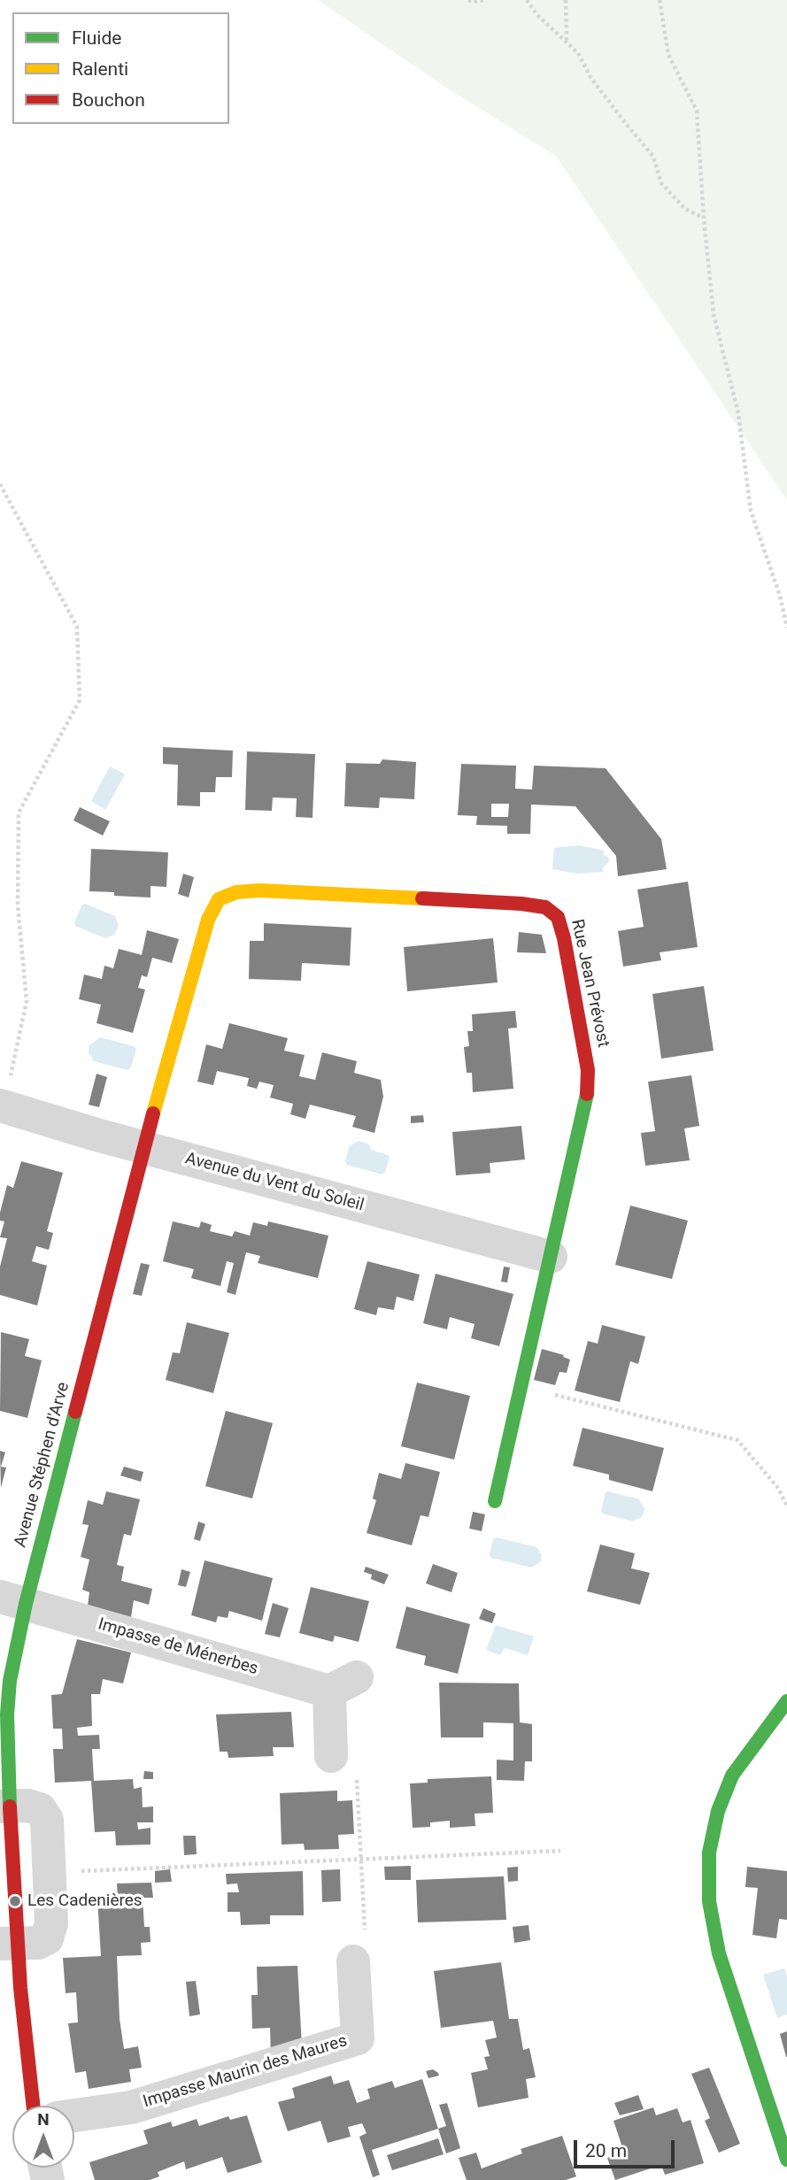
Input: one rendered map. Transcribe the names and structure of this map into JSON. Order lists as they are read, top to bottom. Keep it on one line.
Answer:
{"streets":{"street":["Rue Jean Prévost","Avenue du Vent du Soleil","Avenue Stéphen d'Arve","Impasse de Ménerbes","Impasse Maurin des Maures"]},"crossings":[["Rue Jean Prévost","Avenue du Vent du Soleil"],["Rue Jean Prévost","Avenue Stéphen d'Arve"],["Avenue du Vent du Soleil","Avenue Stéphen d'Arve"],["Avenue Stéphen d'Arve","Impasse de Ménerbes"]],"places":["Les Cadenières"],"legend":["Fluide","Ralenti","Bouchon"],"scale_bar":"20 m","north":"top"}
